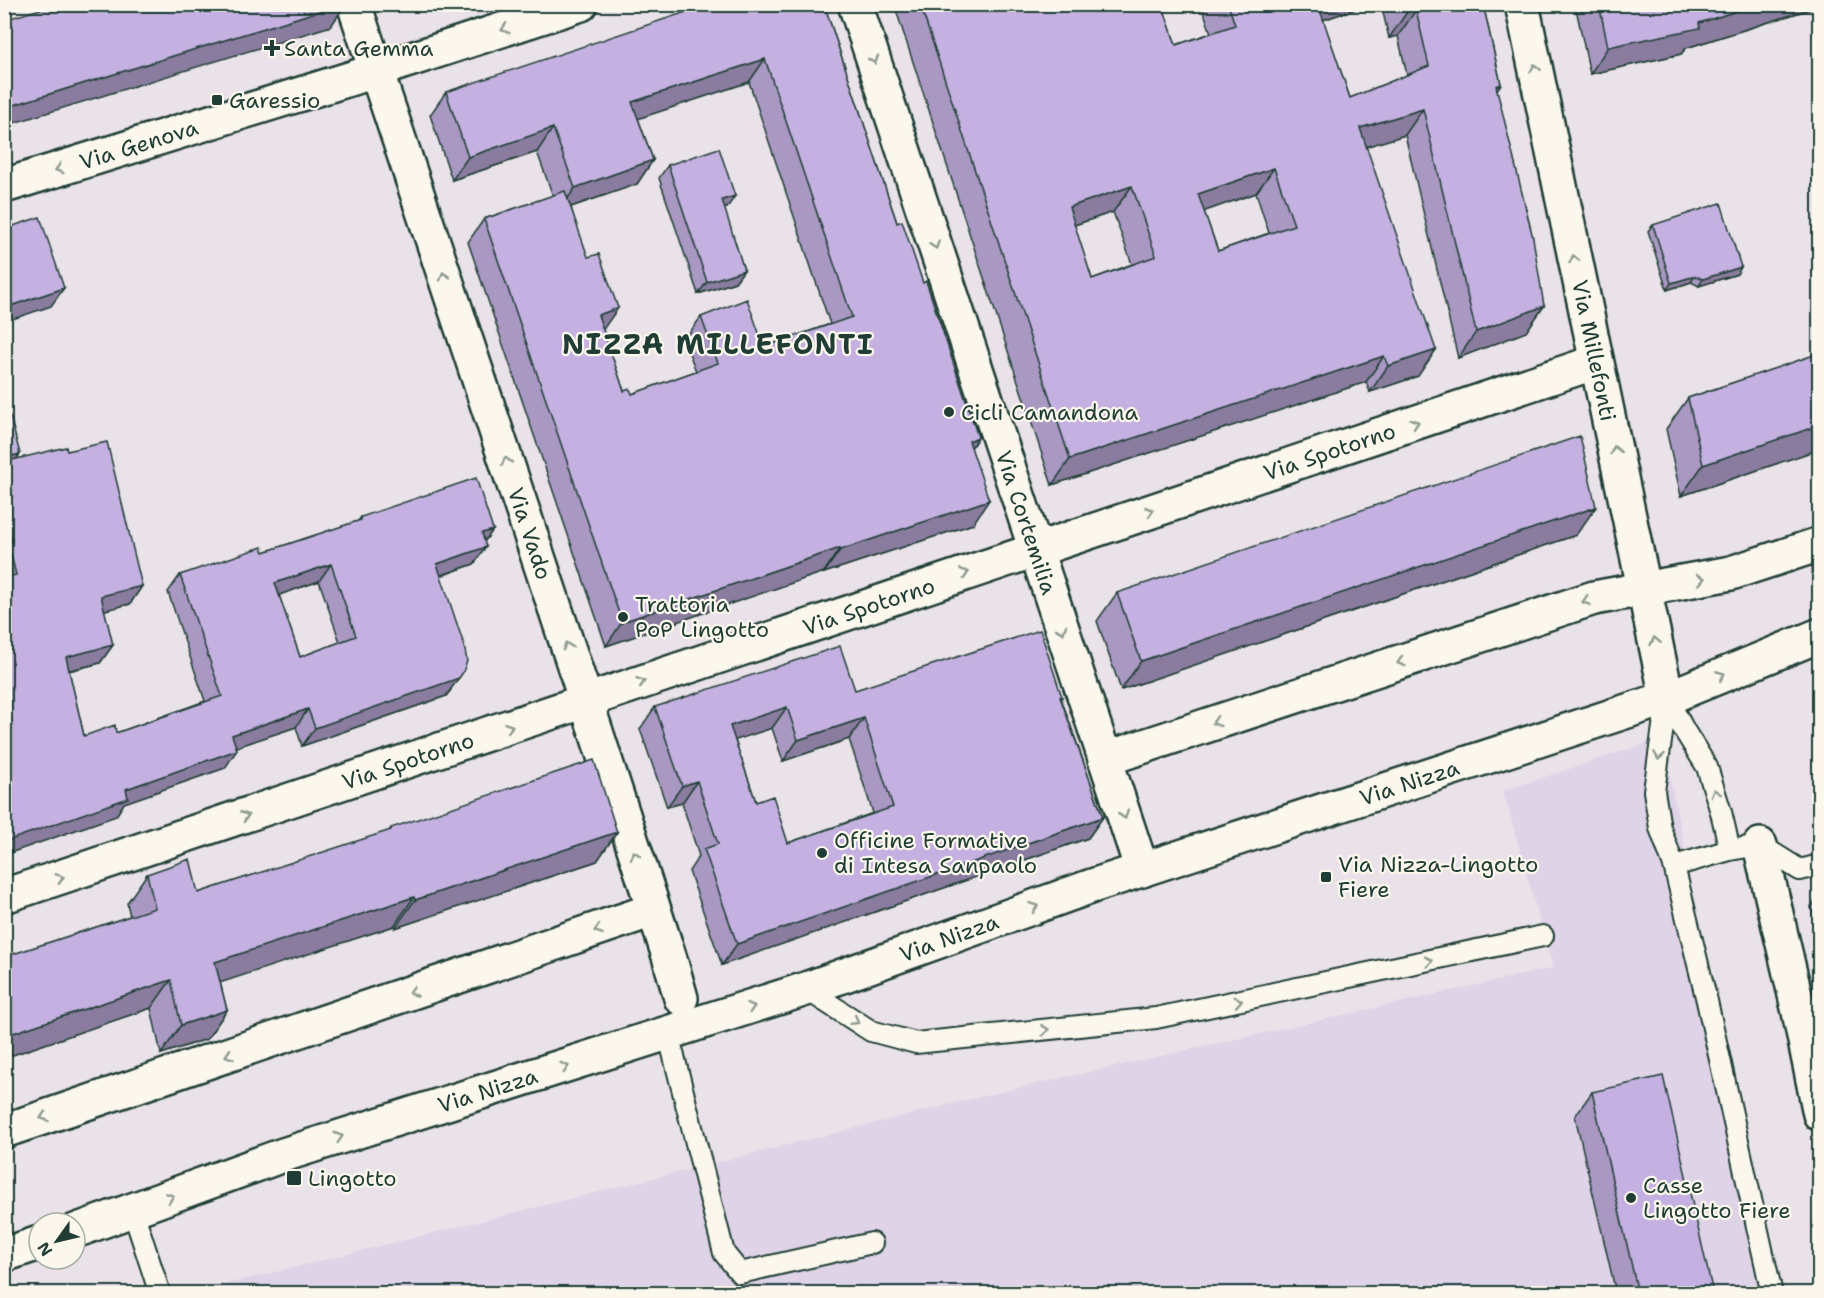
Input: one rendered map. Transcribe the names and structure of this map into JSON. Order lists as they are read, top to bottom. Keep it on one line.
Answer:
{"streets":{"street":["Via Genova","Via Millefonti","Via Spotorno","Via Cortemilia","Via Vado","Via Nizza"]},"crossings":[["Via Genova","Via Vado"],["Via Millefonti","Via Spotorno"],["Via Millefonti","Via Nizza"],["Via Spotorno","Via Cortemilia"],["Via Spotorno","Via Vado"],["Via Cortemilia","Via Nizza"],["Via Vado","Via Nizza"]],"one_way":["Via Genova","Via Millefonti","Via Cortemilia","Via Vado"],"districts":["NIZZA MILLEFONTI"],"places":{"health":["Santa Gemma"],"transit":["Garessio","Via Nizza-Lingotto Fiere","Lingotto"],"other":["Cicli Camandona","Trattoria PoP Lingotto","Officine Formative di Intesa Sanpaolo","Casse Lingotto Fiere"]},"north":"bottom left"}
